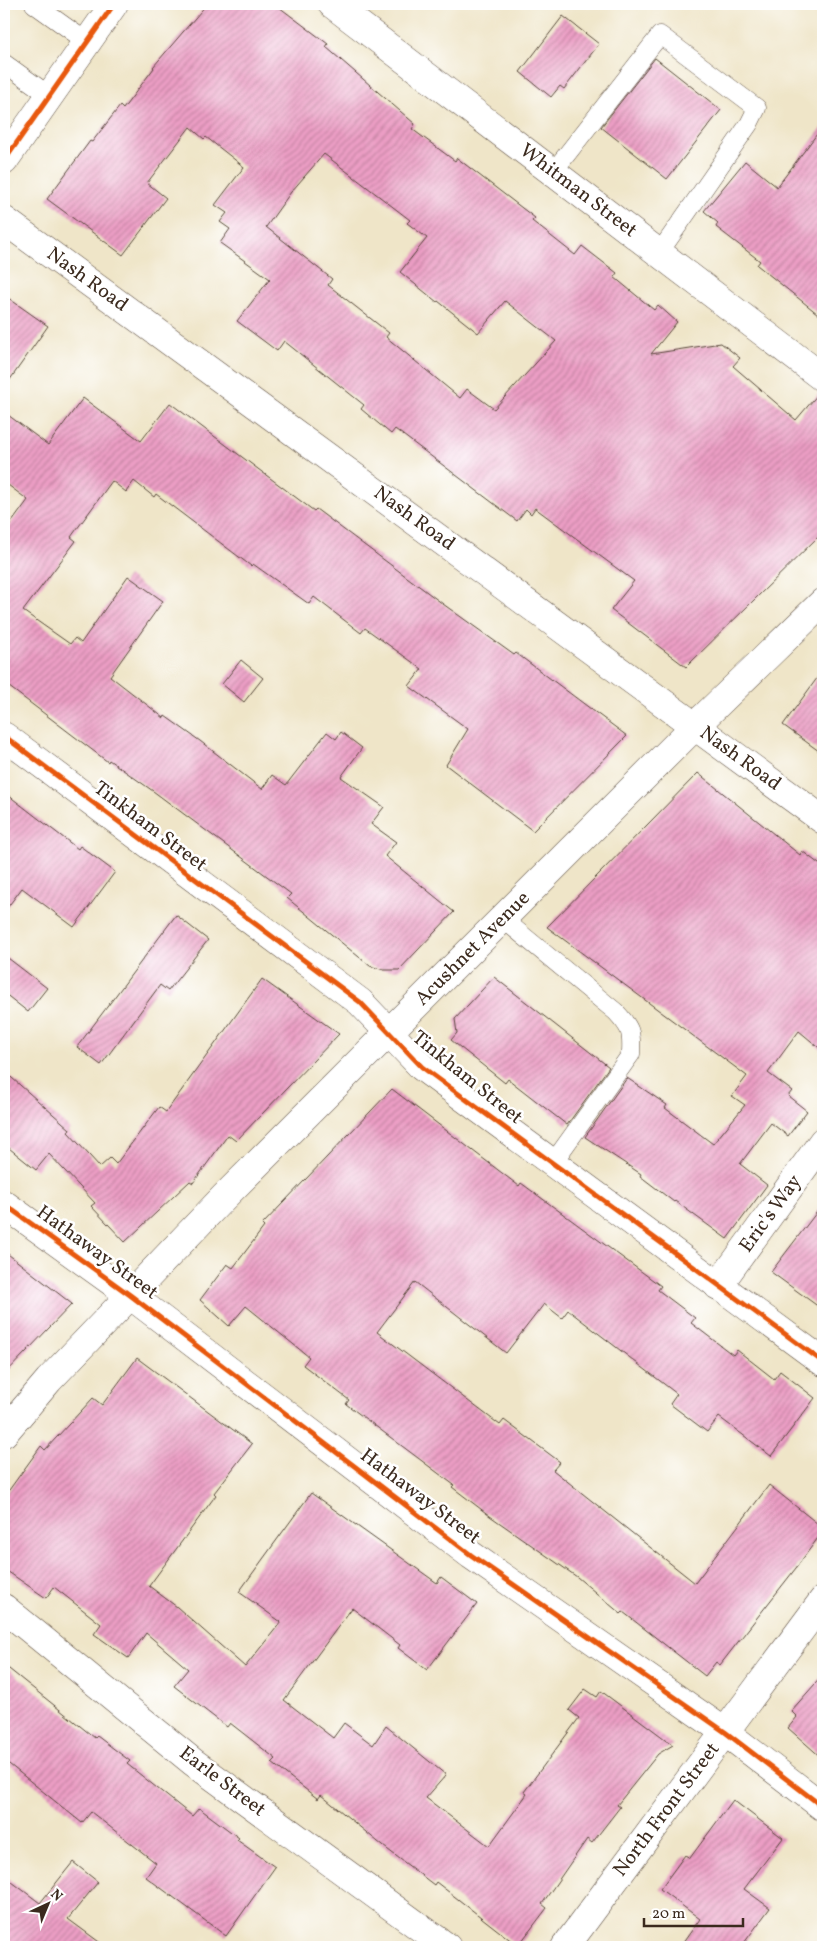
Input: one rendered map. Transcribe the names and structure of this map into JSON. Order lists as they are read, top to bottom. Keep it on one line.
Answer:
{"streets":{"street":["Whitman Street","Nash Road","Tinkham Street","Acushnet Avenue","Eric's Way","Hathaway Street","Earle Street","North Front Street"]},"crossings":[["Nash Road","Acushnet Avenue"],["Tinkham Street","Acushnet Avenue"],["Tinkham Street","Eric's Way"],["Acushnet Avenue","Hathaway Street"],["Hathaway Street","North Front Street"]],"scale_bar":"20 m","north":"top right"}
